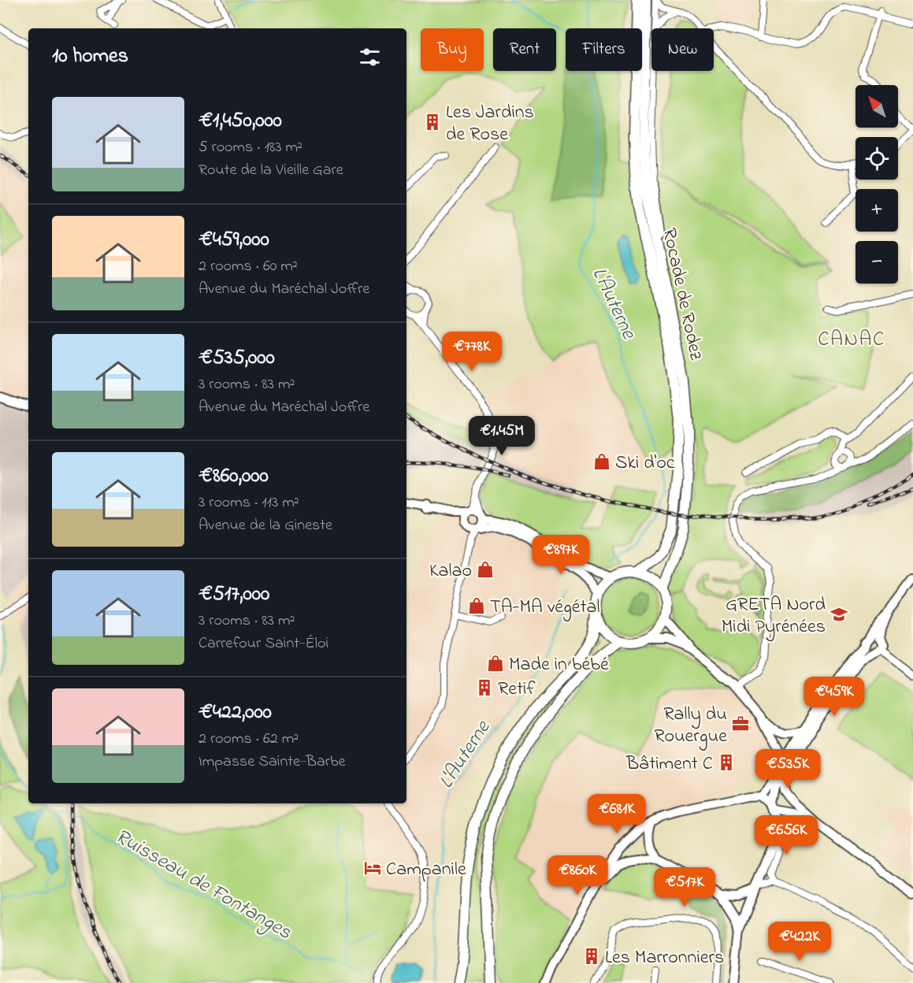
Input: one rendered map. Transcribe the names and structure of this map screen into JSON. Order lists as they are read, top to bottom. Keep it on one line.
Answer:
{"streets":{"main road":["Rocade de Rodez"]},"districts":["CANAC"],"water":["L'Auterne","Ruisseau de Fontanges"],"places":{"building":["Les Jardins de Rose","Retif","Bâtiment C","Les Marronniers"],"shop":["Ski d'oc","Kalao","TA-MA végétal","Made in bébé"],"school or university":["GRETA Nord Midi Pyrénées"],"office":["Rally du Rouergue"],"hotel":["Campanile"]},"north":"top left","page":{"chip":["Buy","Rent","Filters","New"],"heading":"10 homes","map_buttons":["+","−"],"list":[{"name":"€1,450,000","note":"5 rooms · 183 m² · Route de la Vieille Gare"},{"name":"€459,000","note":"2 rooms · 60 m² · Avenue du Maréchal Joffre"},{"name":"€535,000","note":"3 rooms · 83 m² · Avenue du Maréchal Joffre"},{"name":"€860,000","note":"3 rooms · 113 m² · Avenue de la Gineste"},{"name":"€517,000","note":"3 rooms · 83 m² · Carrefour Saint-Éloi"},{"name":"€422,000","note":"2 rooms · 62 m² · Impasse Sainte-Barbe"}],"price":["€778K","€1.45M","€897K","€459K","€535K","€681K","€656K","€860K","€517K","€422K"]}}
